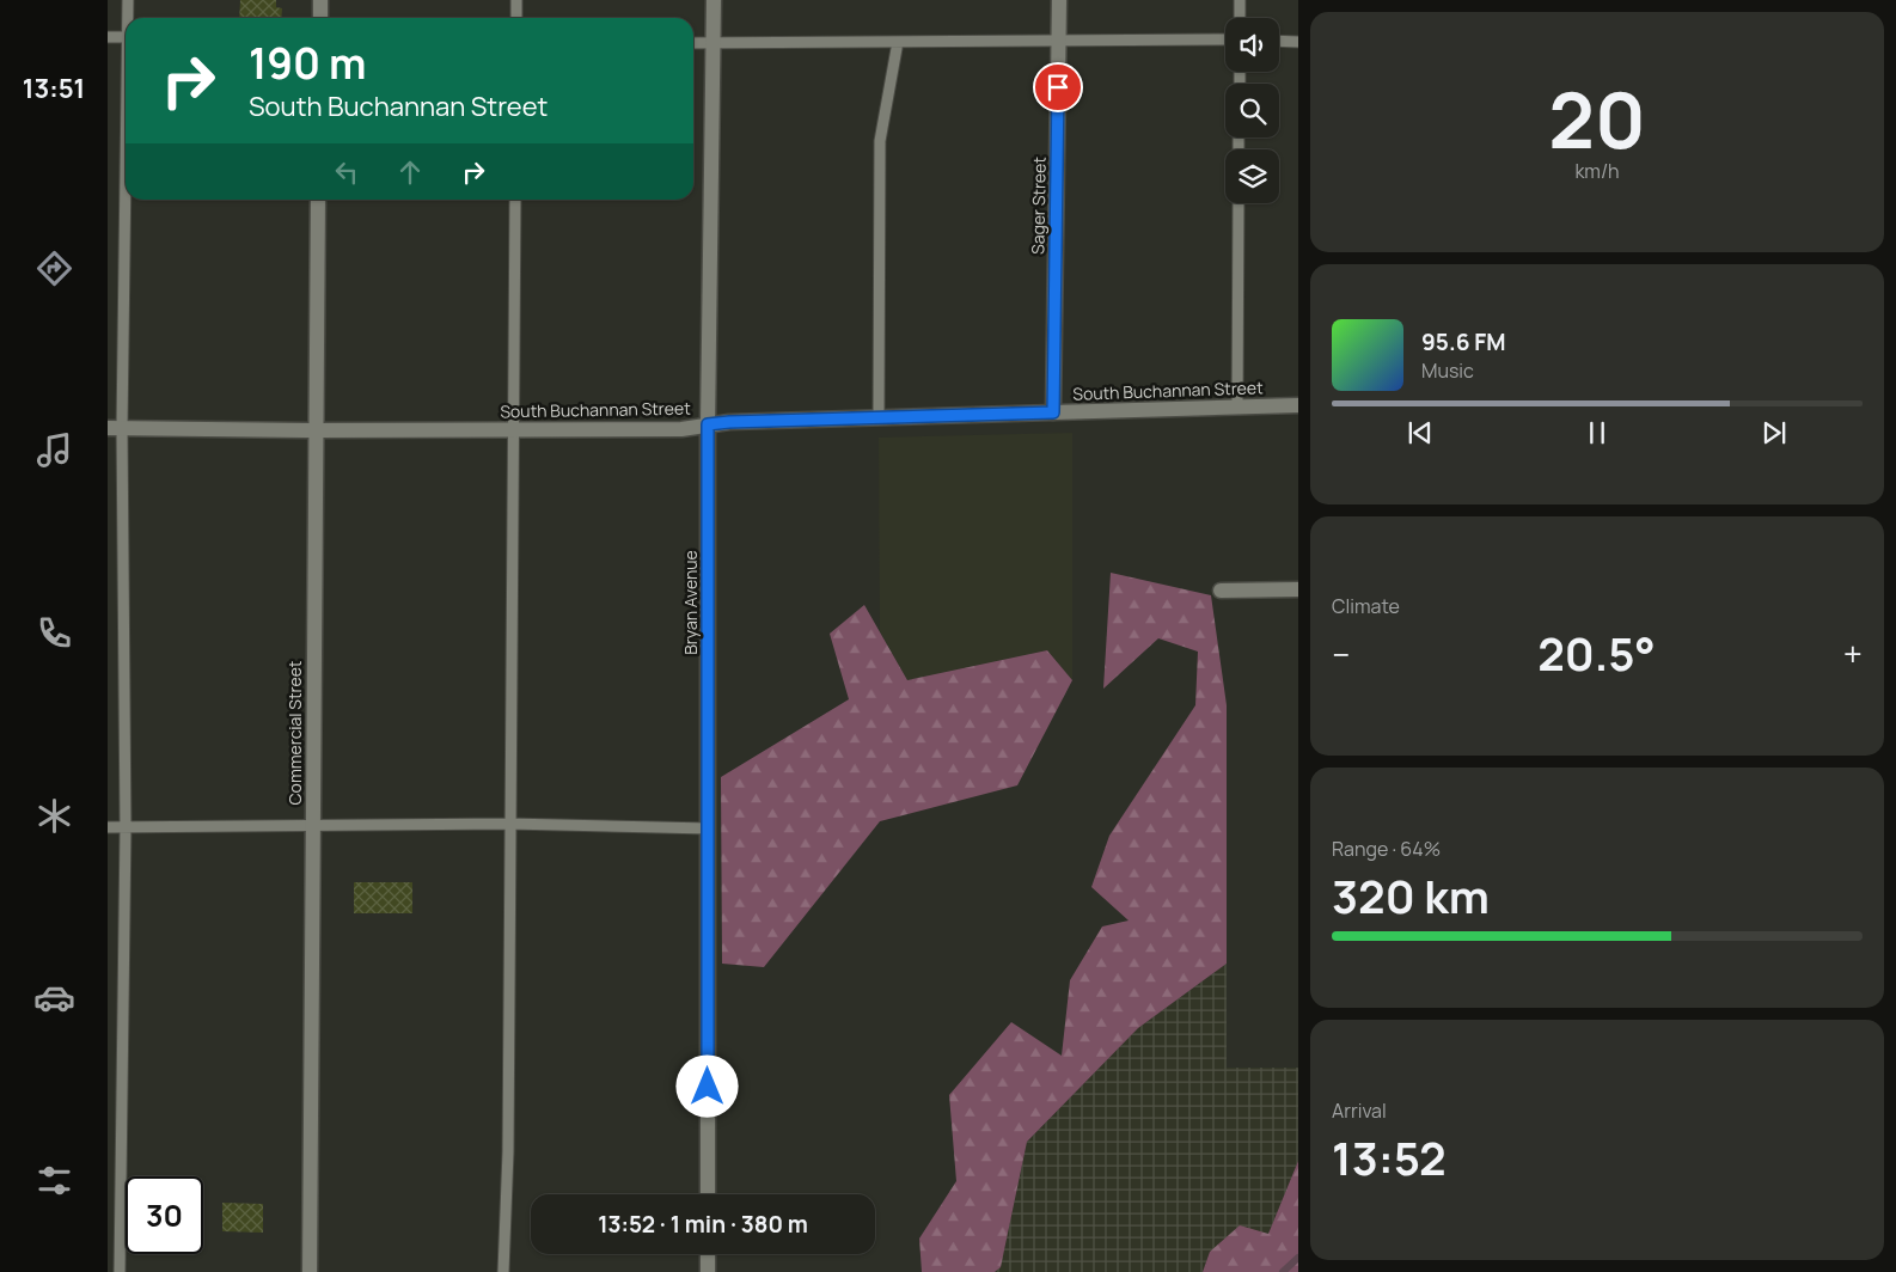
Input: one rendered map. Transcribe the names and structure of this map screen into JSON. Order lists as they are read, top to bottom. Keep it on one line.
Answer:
{"streets":{"street":["Sager Street","South Buchannan Street","Bryan Avenue","Commercial Street"]},"crossings":[["Sager Street","South Buchannan Street"],["South Buchannan Street","Bryan Avenue"],["South Buchannan Street","Commercial Street"]],"page":{"tabs":"13:51","tile":[["20","km/h"],"Climate",["Range · 64%","320 km"],["Arrival","13:52"]],"turn":["190 m","South Buchannan Street"],"song":["95.6 FM","Music"],"heat":["−","20.5°","+"],"limit":"30","trip":"13:52 · 1 min · 380 m"}}
